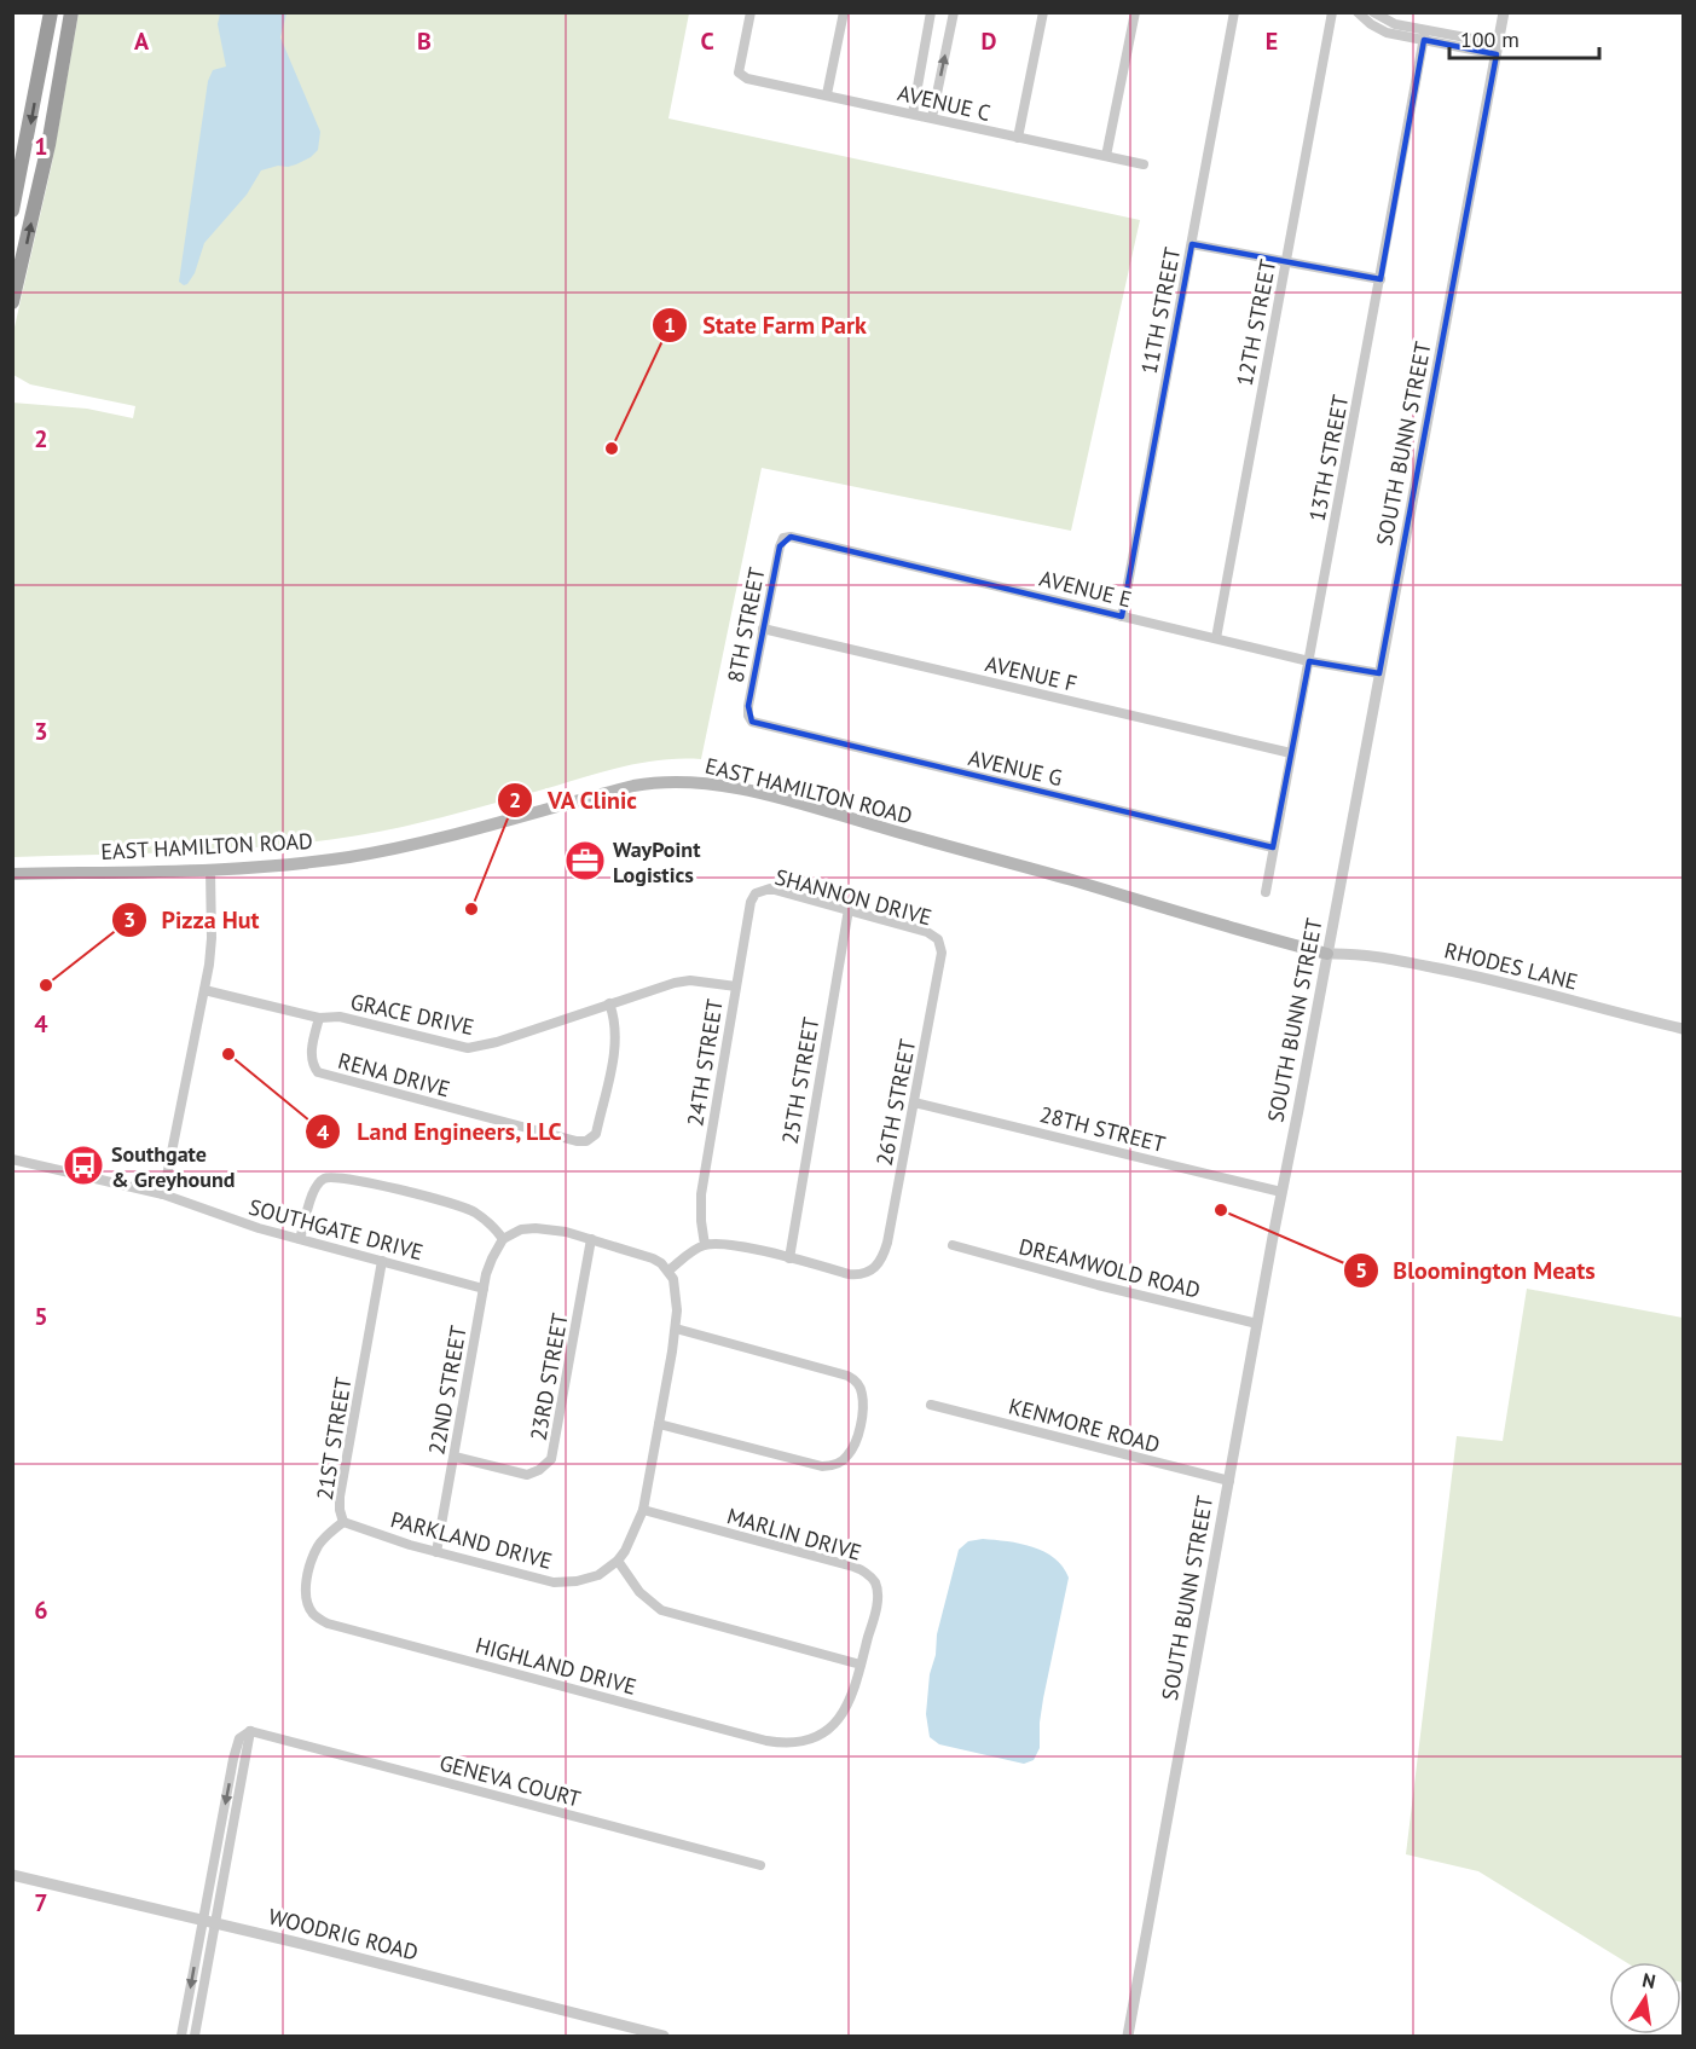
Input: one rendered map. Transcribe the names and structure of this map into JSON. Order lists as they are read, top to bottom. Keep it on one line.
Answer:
{"streets":{"main road":["EAST HAMILTON ROAD"],"street":["AVENUE C","11TH STREET","12TH STREET","SOUTH BUNN STREET","13TH STREET","AVENUE E","8TH STREET","AVENUE F","AVENUE G","SHANNON DRIVE","RHODES LANE","GRACE DRIVE","24TH STREET","RENA DRIVE","25TH STREET","26TH STREET","28TH STREET","SOUTHGATE DRIVE","DREAMWOLD ROAD","23RD STREET","22ND STREET","KENMORE ROAD","21ST STREET","MARLIN DRIVE","PARKLAND DRIVE","HIGHLAND DRIVE","GENEVA COURT","WOODRIG ROAD"]},"crossings":[["11TH STREET","AVENUE E"],["12TH STREET","AVENUE E"],["SOUTH BUNN STREET","AVENUE E"],["SOUTH BUNN STREET","EAST HAMILTON ROAD"],["SOUTH BUNN STREET","RHODES LANE"],["SOUTH BUNN STREET","28TH STREET"],["SOUTH BUNN STREET","DREAMWOLD ROAD"],["SOUTH BUNN STREET","KENMORE ROAD"],["13TH STREET","AVENUE E"],["13TH STREET","AVENUE F"],["13TH STREET","AVENUE G"],["AVENUE E","8TH STREET"],["8TH STREET","AVENUE F"],["8TH STREET","AVENUE G"],["EAST HAMILTON ROAD","RHODES LANE"],["SHANNON DRIVE","24TH STREET"],["SHANNON DRIVE","25TH STREET"],["SHANNON DRIVE","26TH STREET"],["GRACE DRIVE","24TH STREET"],["GRACE DRIVE","RENA DRIVE"],["25TH STREET","26TH STREET"],["26TH STREET","28TH STREET"],["SOUTHGATE DRIVE","22ND STREET"],["SOUTHGATE DRIVE","21ST STREET"],["23RD STREET","22ND STREET"],["22ND STREET","PARKLAND DRIVE"],["21ST STREET","PARKLAND DRIVE"],["21ST STREET","HIGHLAND DRIVE"],["MARLIN DRIVE","HIGHLAND DRIVE"],["GENEVA COURT","WOODRIG ROAD"]],"places":{"other":["State Farm Park","VA Clinic","Pizza Hut","Land Engineers, LLC","Bloomington Meats"],"office":["WayPoint Logistics"],"bus stop":["Southgate & Greyhound"]},"scale_bar":"100 m","north":"top","grid":{"columns":["A","B","C","D","E"],"rows":["1","2","3","4","5","6","7"]}}
